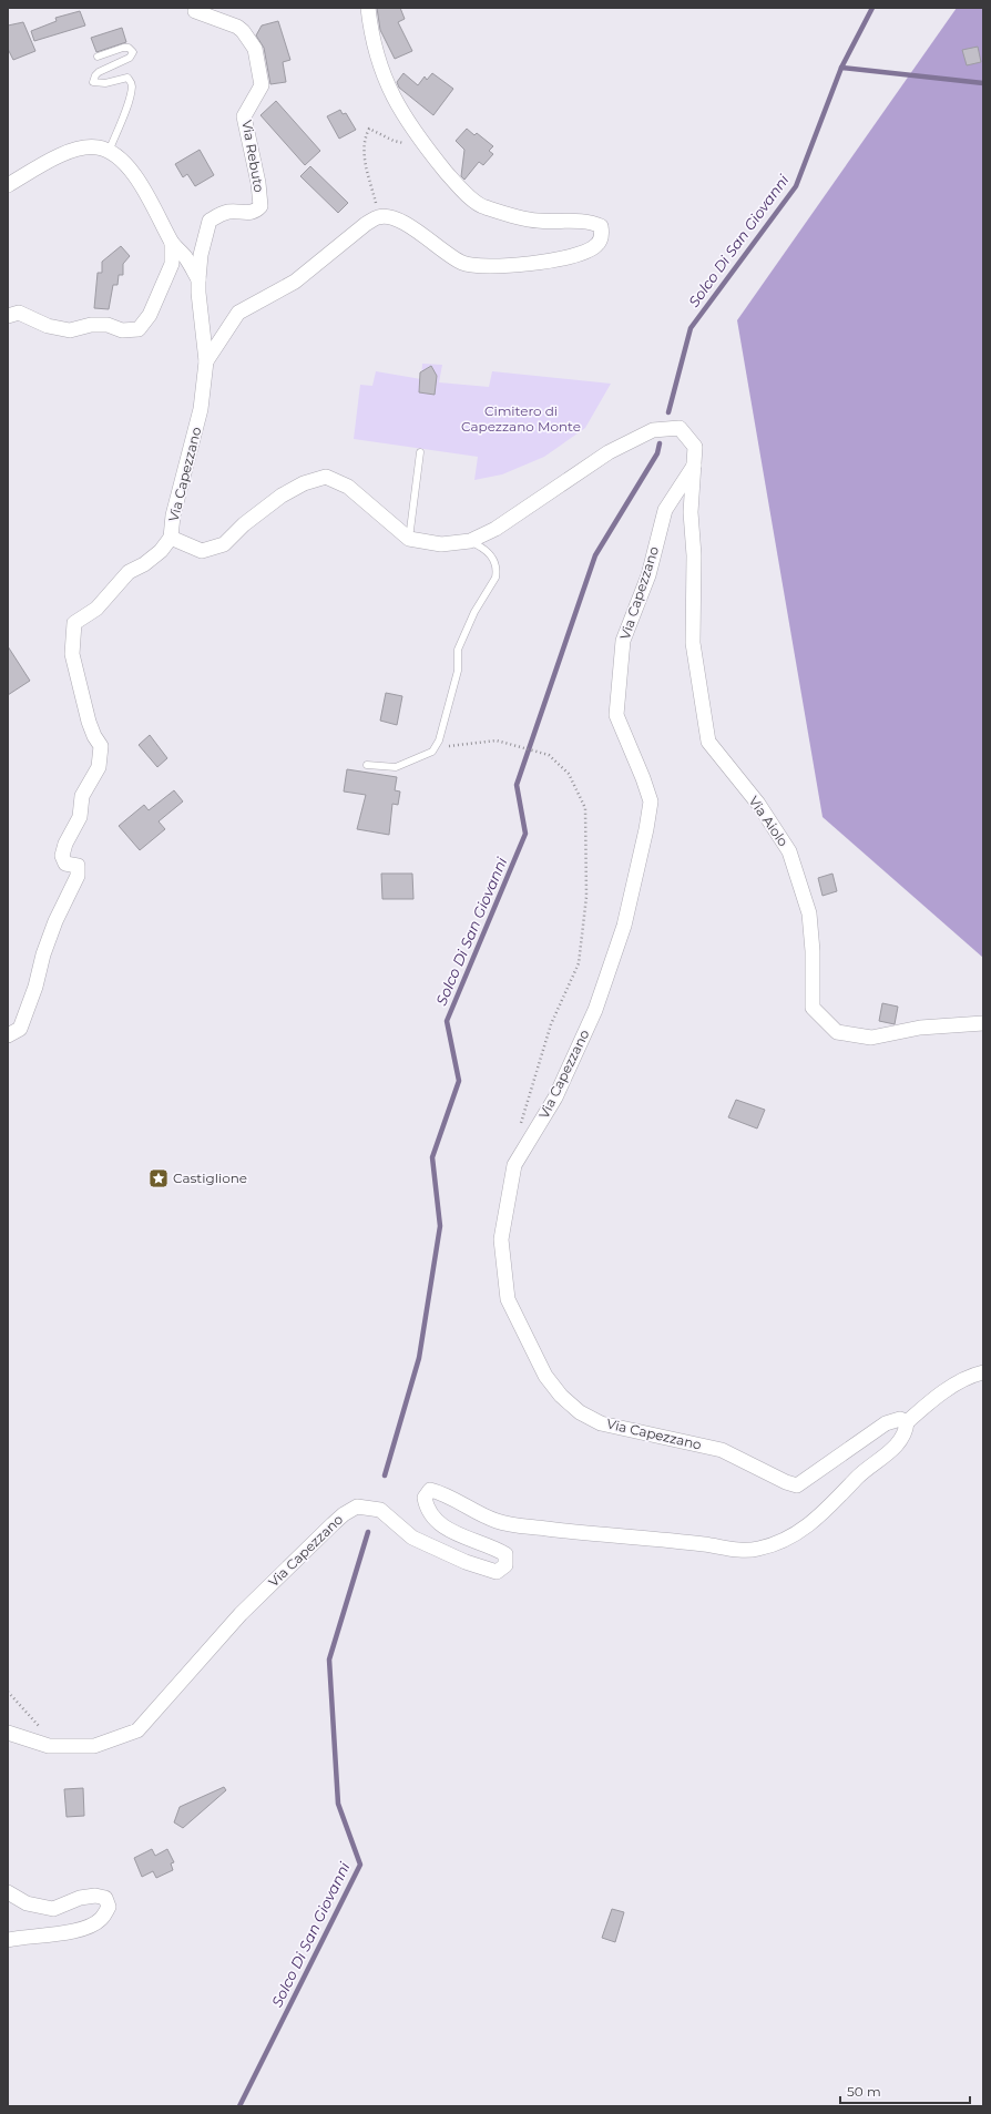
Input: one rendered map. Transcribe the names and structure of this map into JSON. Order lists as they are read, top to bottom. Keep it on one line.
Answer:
{"streets":{"street":["Via Rebuto","Via Capezzano","Via Aiolo"]},"crossings":[["Via Rebuto","Via Capezzano"],["Via Capezzano","Via Aiolo"]],"water":["Solco Di San Giovanni"],"parks":["Cimitero di Capezzano Monte"],"places":{"place":["Castiglione"]},"scale_bar":"50 m"}
